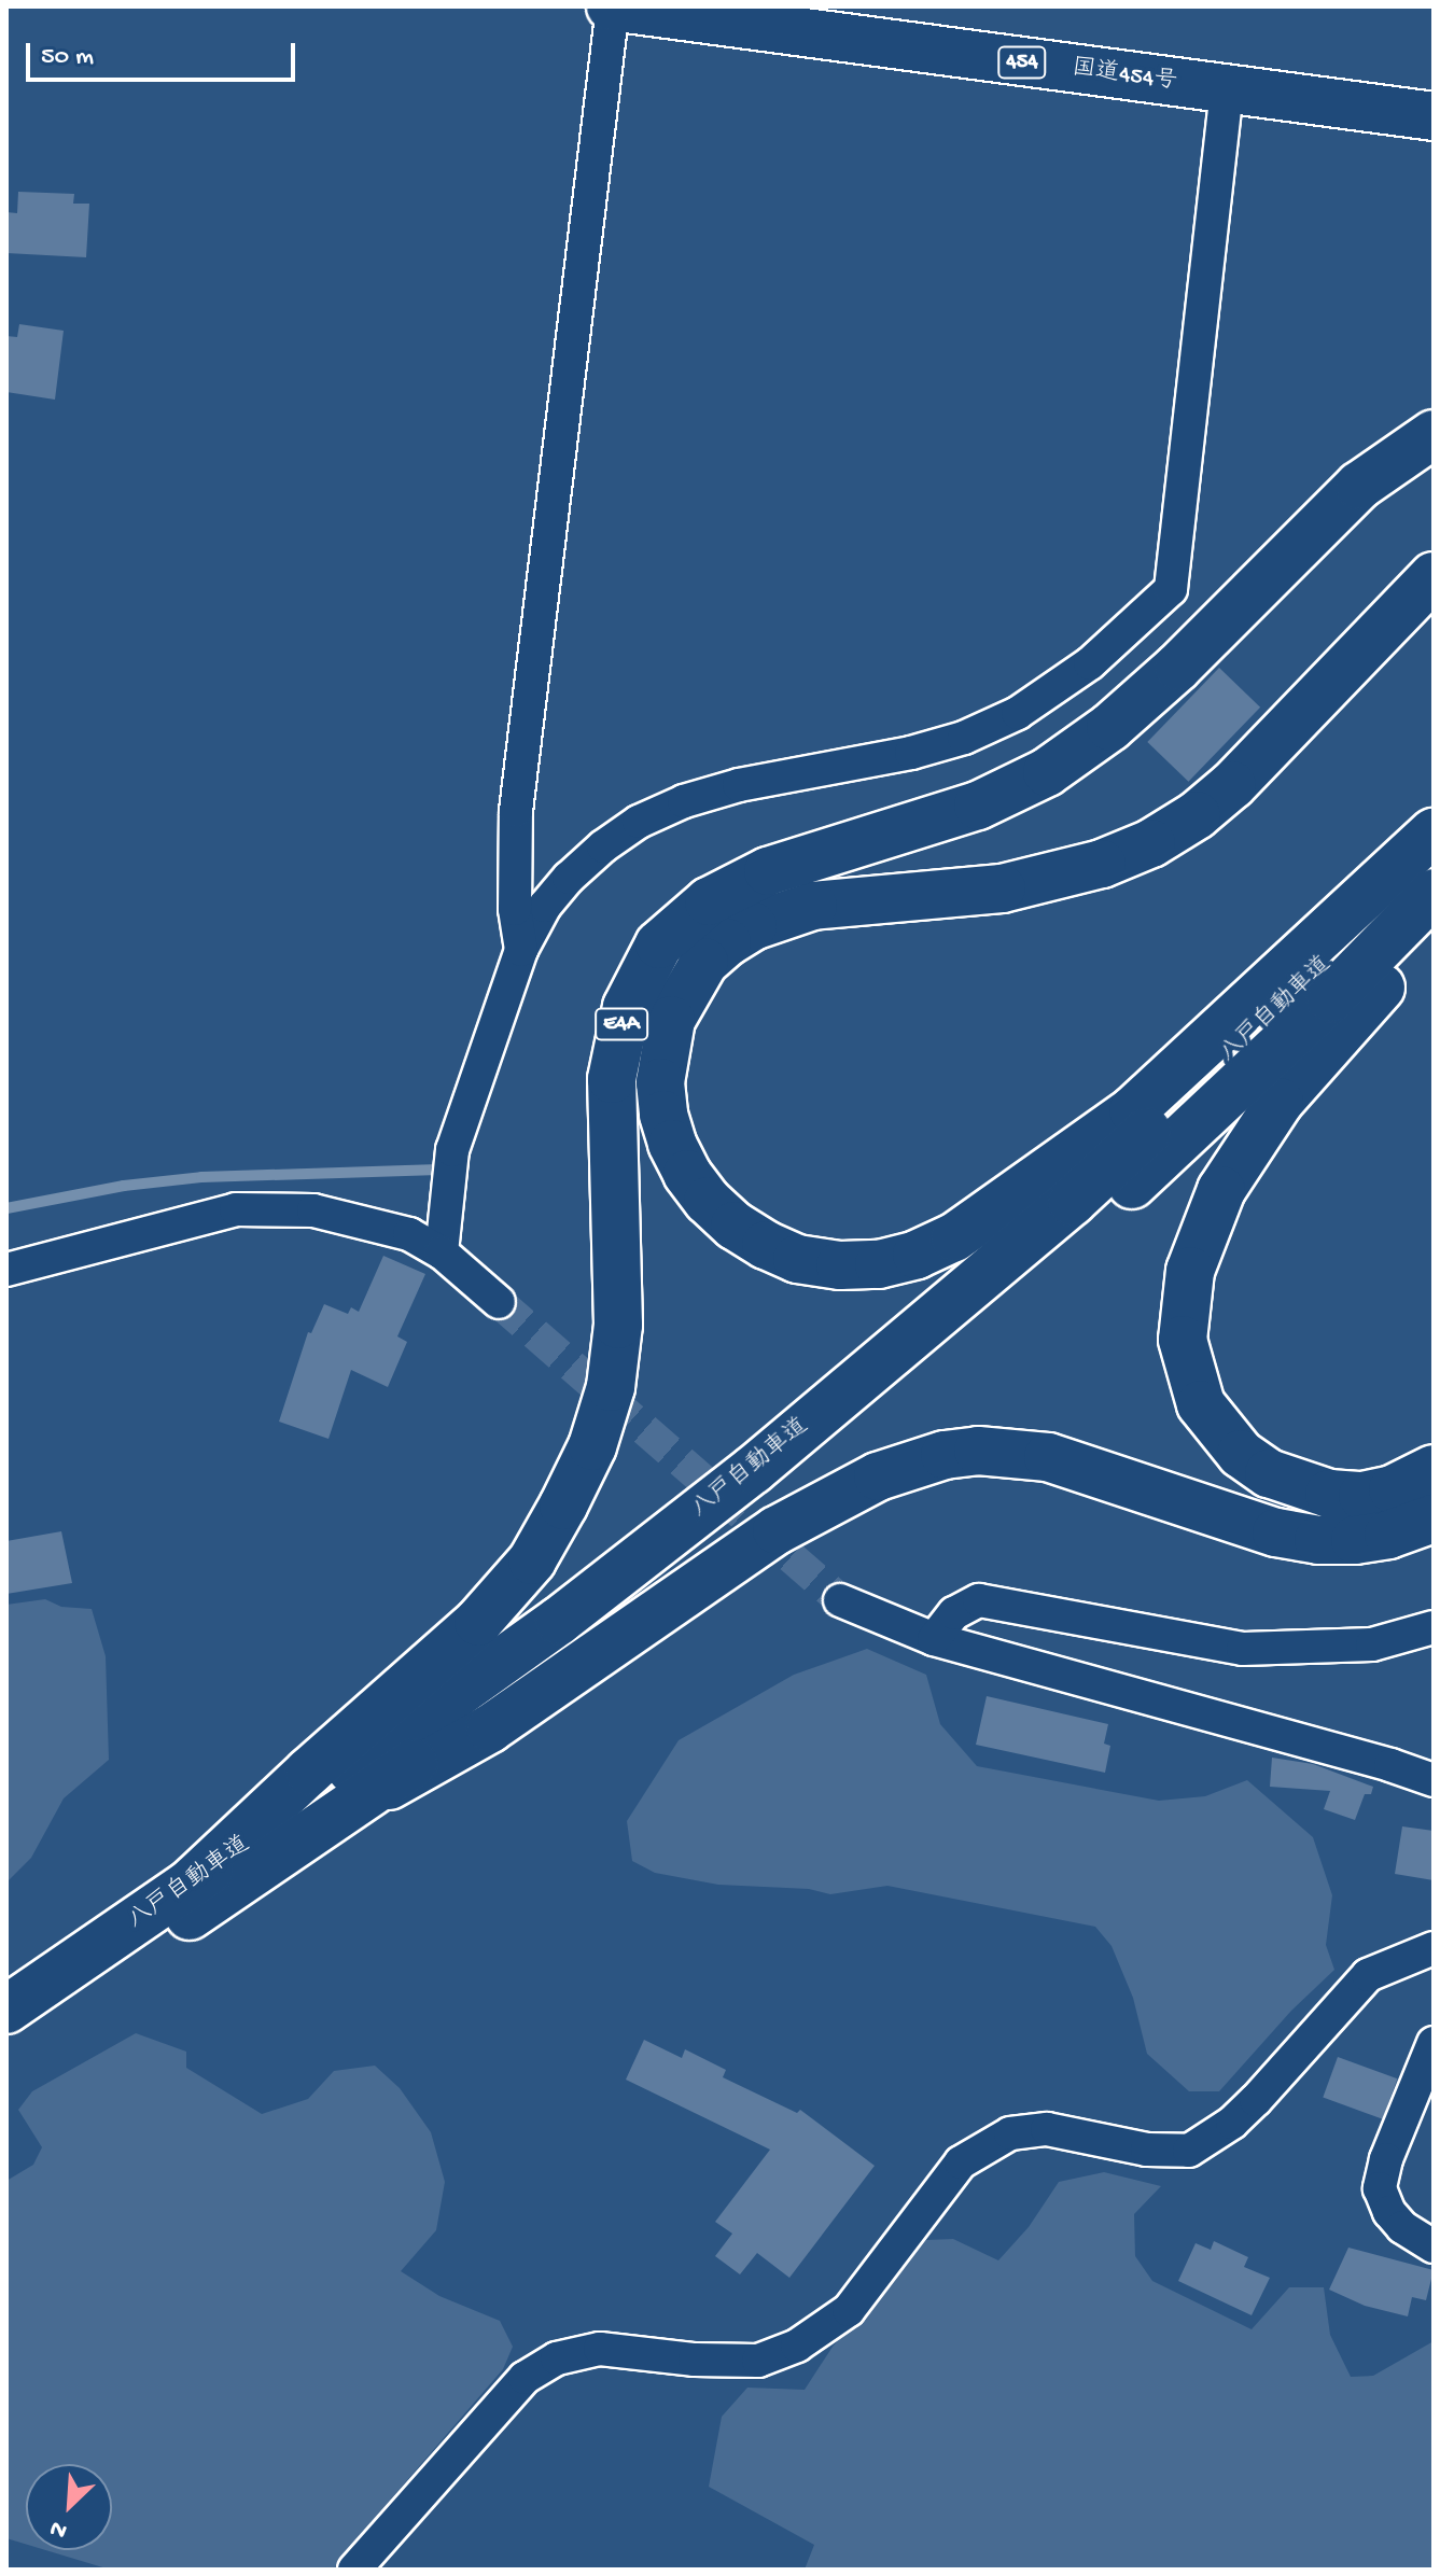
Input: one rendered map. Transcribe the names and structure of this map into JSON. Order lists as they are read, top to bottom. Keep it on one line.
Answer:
{"streets":{"highway":["454","国道454号","八戸自動車道","E4A"]},"crossings":[["八戸自動車道","E4A"]],"scale_bar":"50 m","north":"bottom left"}
